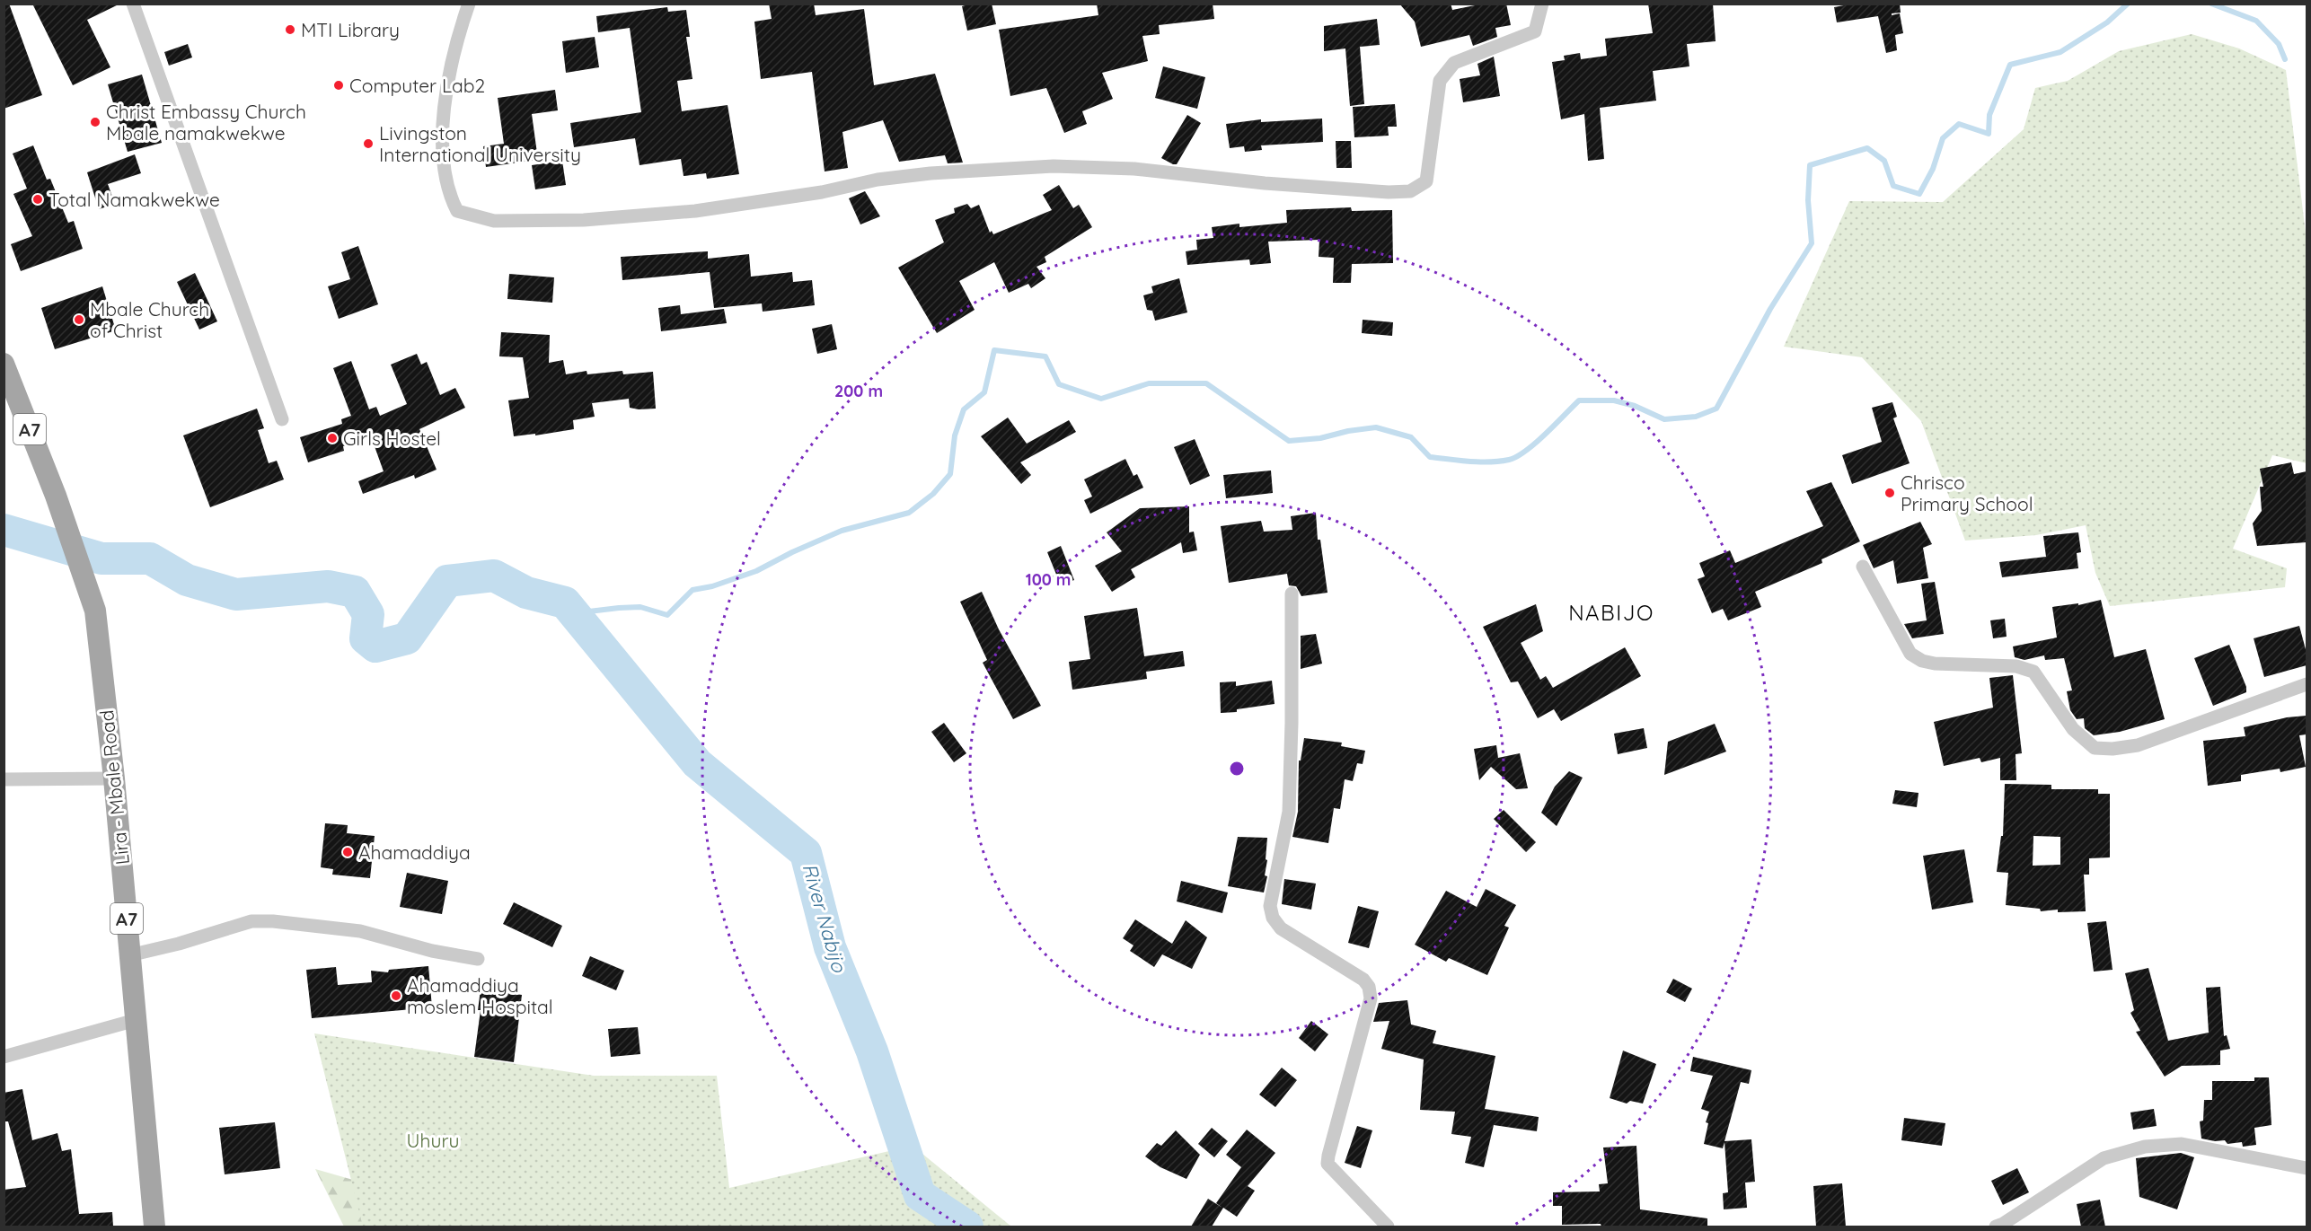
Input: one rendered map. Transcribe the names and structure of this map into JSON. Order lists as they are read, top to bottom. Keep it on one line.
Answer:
{"streets":{"main road":["A7","Lira - Mbale Road"]},"districts":["NABIJO"],"water":["River Nabijo"],"parks":["Uhuru"],"places":["MTI Library","Computer Lab2","Christ Embassy Church Mbale namakwekwe","Livingston International University","Total Namakwekwe","Mbale Church of Christ","Girls Hostel","Chrisco Primary School","Ahamaddiya","Ahamaddiya moslem Hospital"],"rings":["200 m","100 m"]}
